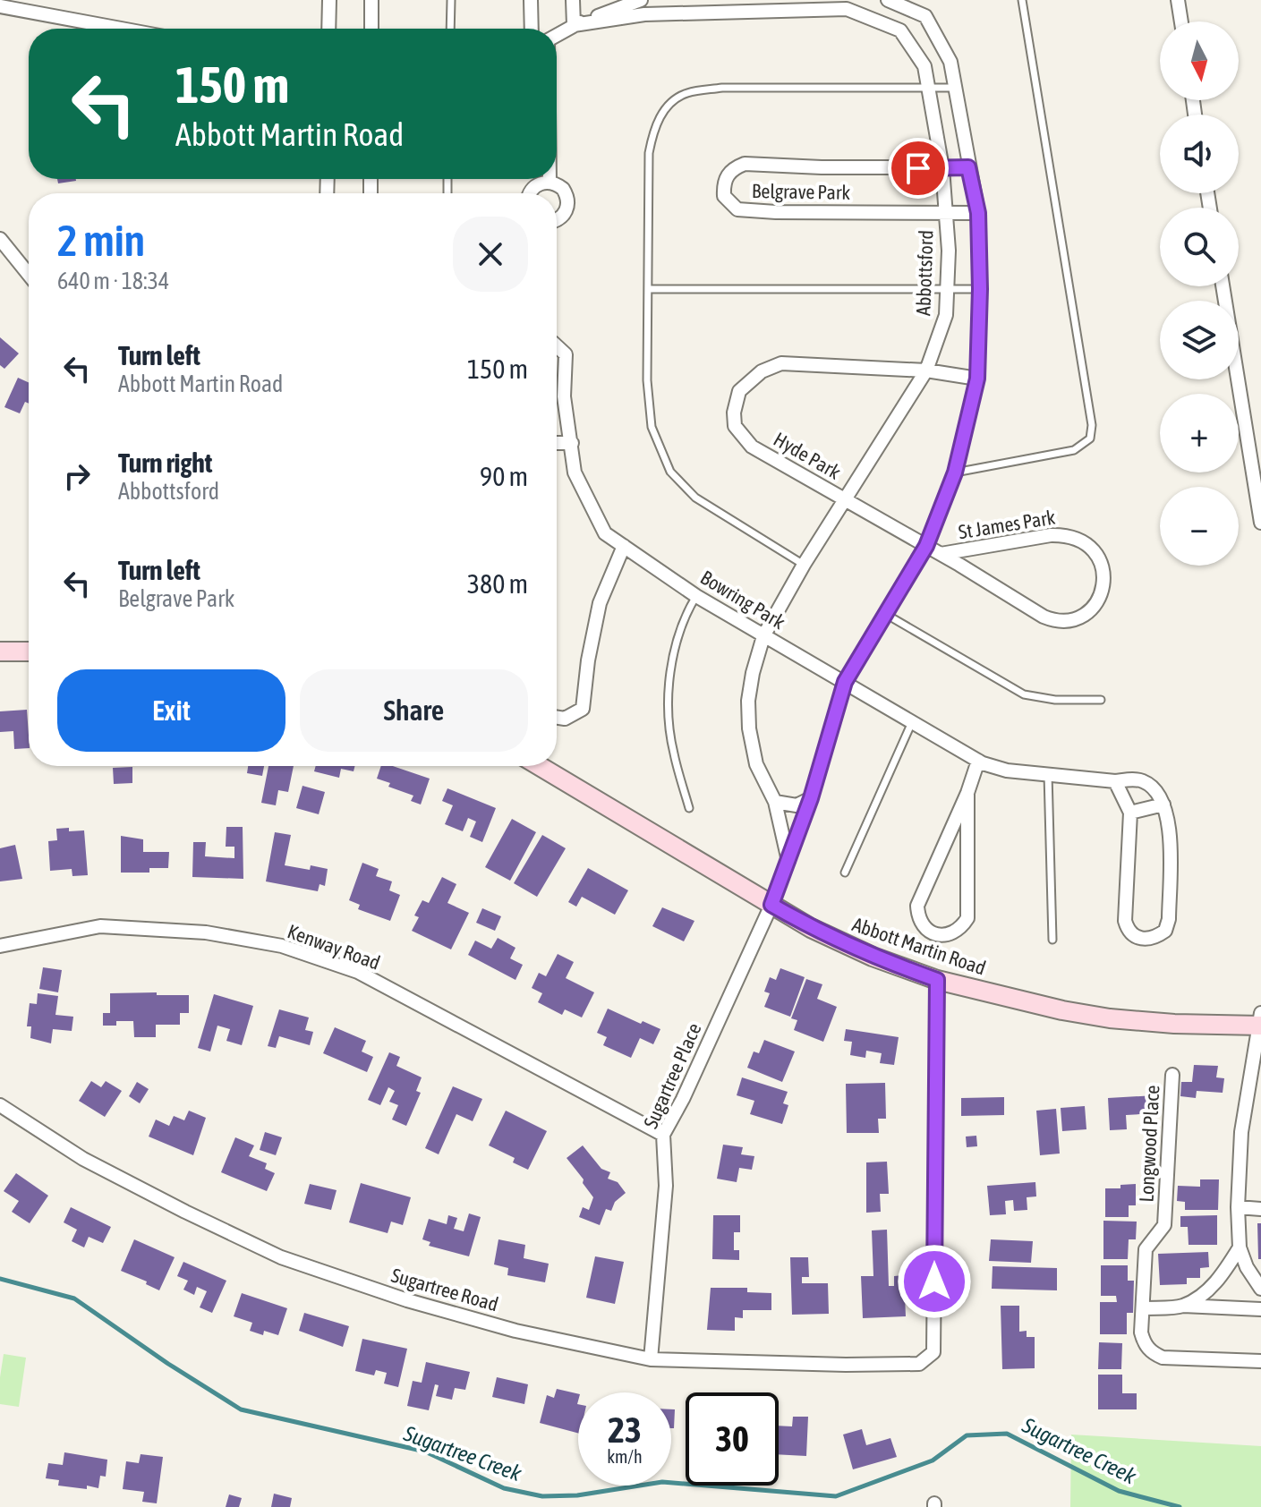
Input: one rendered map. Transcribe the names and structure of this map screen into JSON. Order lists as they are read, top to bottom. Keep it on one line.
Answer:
{"streets":{"main road":["Abbott Martin Road"],"street":["Belgrave Park","Abbottsford","Hyde Park","St James Park","Bowring Park","Kenway Road","Sugartree Place","Longwood Place","Sugartree Road"]},"crossings":[["Belgrave Park","Abbottsford"],["Abbottsford","Hyde Park"],["Abbottsford","Bowring Park"],["Hyde Park","St James Park"],["Abbott Martin Road","Sugartree Place"],["Abbott Martin Road","Sugartree Road"],["Kenway Road","Sugartree Place"],["Sugartree Place","Sugartree Road"]],"water":["Sugartree Creek"],"north":"bottom","page":{"map_buttons":["+","−"],"turn":["150 m","Abbott Martin Road"],"heading":["2 min","640 m · 18:34"],"list":[{"name":"Turn left","note":"Abbott Martin Road","value":"150 m"},{"name":"Turn right","note":"Abbottsford","value":"90 m"},{"name":"Turn left","note":"Belgrave Park","value":"380 m"}],"buttons":["Exit","Share"],"speed":"23 km/h","limit":"30"}}
